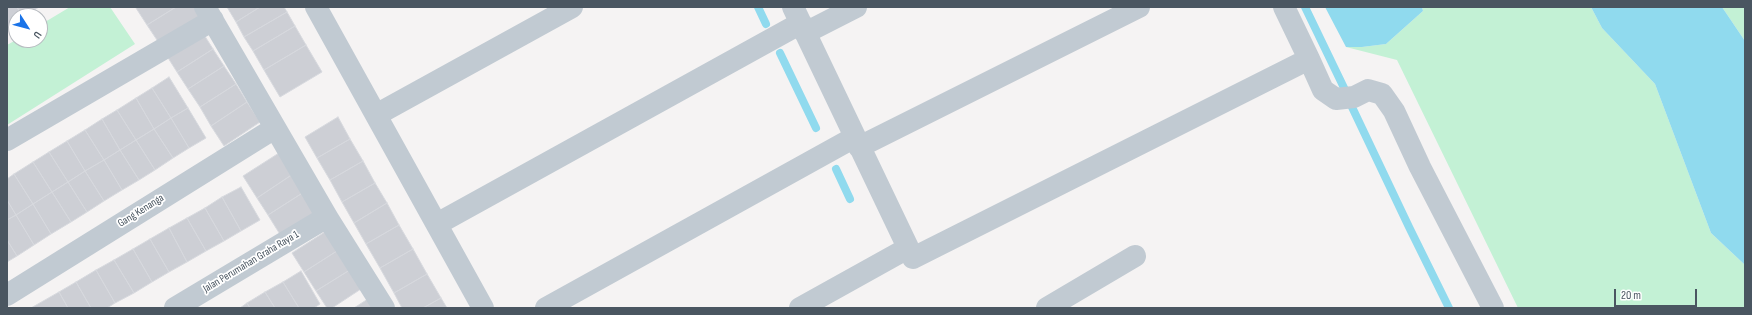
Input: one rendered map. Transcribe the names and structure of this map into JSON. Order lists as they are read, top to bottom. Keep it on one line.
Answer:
{"streets":{"street":["Gang Kenanga","Jalan Perumahan Graha Raya 1"]},"scale_bar":"20 m","north":"bottom right"}
